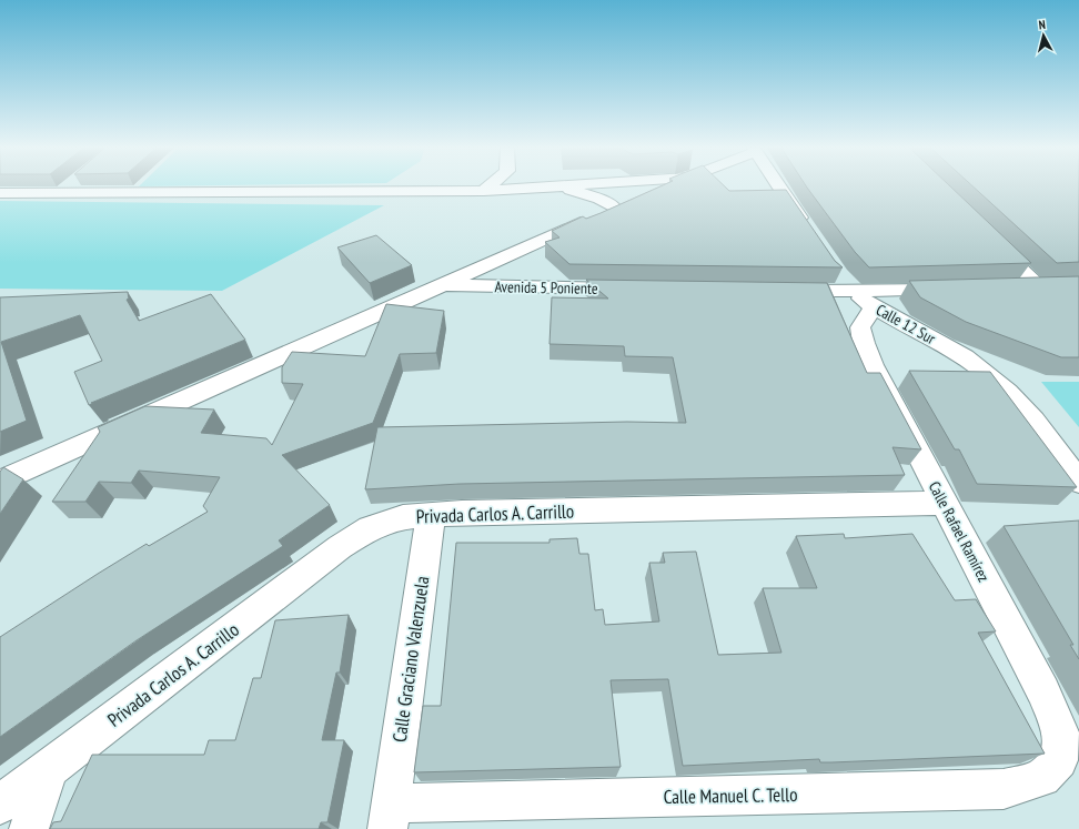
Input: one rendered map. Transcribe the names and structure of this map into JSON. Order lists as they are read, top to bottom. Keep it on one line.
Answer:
{"streets":{"street":["Avenida 5 Poniente","Calle 12 Sur","Privada Carlos A. Carrillo","Calle Rafael Ramírez","Calle Graciano Valenzuela","Calle Manuel C. Tello"]},"crossings":[["Calle 12 Sur","Calle Rafael Ramírez"],["Privada Carlos A. Carrillo","Calle Rafael Ramírez"],["Privada Carlos A. Carrillo","Calle Graciano Valenzuela"],["Calle Rafael Ramírez","Calle Manuel C. Tello"],["Calle Graciano Valenzuela","Calle Manuel C. Tello"]],"north":"top"}
